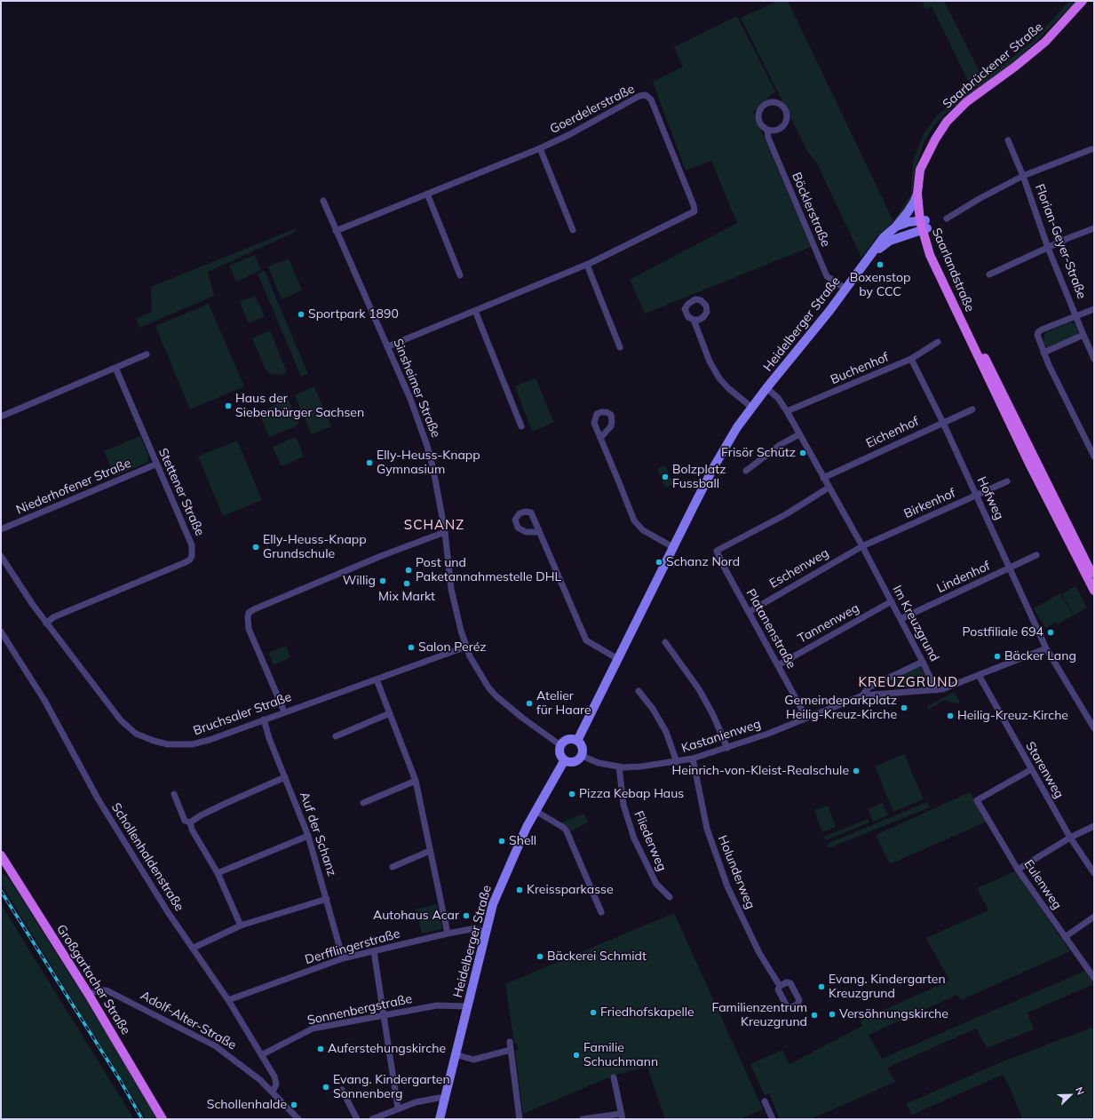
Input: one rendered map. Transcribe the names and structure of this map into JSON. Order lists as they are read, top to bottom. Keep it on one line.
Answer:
{"streets":{"main road":["Saarbrückener Straße","Saarlandstraße","Heidelberger Straße","Großgartacher Straße"],"street":["Goerdelerstraße","Böcklerstraße","Florian-Geyer-Straße","Buchenhof","Sinsheimer Straße","Eichenhof","Niederhofener Straße","Stettener Straße","Hofweg","Birkenhof","Eschenweg","Lindenhof","Tannenweg","Im Kreuzgrund","Platanenstraße","Bruchsaler Straße","Kastanienweg","Starenweg","Auf der Schanz","Fliederweg","Schollenhaldenstraße","Holunderweg","Eulenweg","Derfflingerstraße","Sonnenbergstraße","Adolf-Alter-Straße"]},"crossings":[["Saarbrückener Straße","Saarlandstraße"],["Goerdelerstraße","Sinsheimer Straße"],["Böcklerstraße","Heidelberger Straße"],["Saarlandstraße","Heidelberger Straße"],["Heidelberger Straße","Sinsheimer Straße"],["Heidelberger Straße","Im Kreuzgrund"],["Heidelberger Straße","Kastanienweg"],["Heidelberger Straße","Derfflingerstraße"],["Heidelberger Straße","Sonnenbergstraße"],["Buchenhof","Hofweg"],["Buchenhof","Im Kreuzgrund"],["Sinsheimer Straße","Bruchsaler Straße"],["Sinsheimer Straße","Kastanienweg"],["Eichenhof","Hofweg"],["Eichenhof","Im Kreuzgrund"],["Niederhofener Straße","Stettener Straße"],["Stettener Straße","Bruchsaler Straße"],["Hofweg","Birkenhof"],["Hofweg","Lindenhof"],["Birkenhof","Eschenweg"],["Birkenhof","Im Kreuzgrund"],["Eschenweg","Im Kreuzgrund"],["Eschenweg","Platanenstraße"],["Lindenhof","Im Kreuzgrund"],["Tannenweg","Im Kreuzgrund"],["Tannenweg","Platanenstraße"],["Im Kreuzgrund","Platanenstraße"],["Im Kreuzgrund","Kastanienweg"],["Platanenstraße","Kastanienweg"],["Bruchsaler Straße","Auf der Schanz"],["Kastanienweg","Fliederweg"],["Kastanienweg","Holunderweg"],["Starenweg","Eulenweg"],["Auf der Schanz","Derfflingerstraße"],["Schollenhaldenstraße","Derfflingerstraße"],["Schollenhaldenstraße","Sonnenbergstraße"],["Schollenhaldenstraße","Adolf-Alter-Straße"],["Großgartacher Straße","Adolf-Alter-Straße"]],"districts":["SCHANZ","KREUZGRUND"],"places":["Boxenstop by CCC","Sportpark 1890","Haus der Siebenbürger Sachsen","Frisör Schütz","Elly-Heuss-Knapp Gymnasium","Bolzplatz Fussball","Elly-Heuss-Knapp Grundschule","Schanz Nord","Post und Paketannahmestelle DHL","Willig","Mix Markt","Postfiliale 694","Salon Peréz","Bäcker Lang","Atelier für Haare","Gemeindeparkplatz Heilig-Kreuz-Kirche","Heilig-Kreuz-Kirche","Heinrich-von-Kleist-Realschule","Pizza Kebap Haus","Shell","Kreissparkasse","Autohaus Acar","Bäckerei Schmidt","Evang. Kindergarten Kreuzgrund","Friedhofskapelle","Versöhnungskirche","Familienzentrum Kreuzgrund","Auferstehungskirche","Familie Schuchmann","Evang. Kindergarten Sonnenberg","Schollenhalde"],"north":"top right"}
